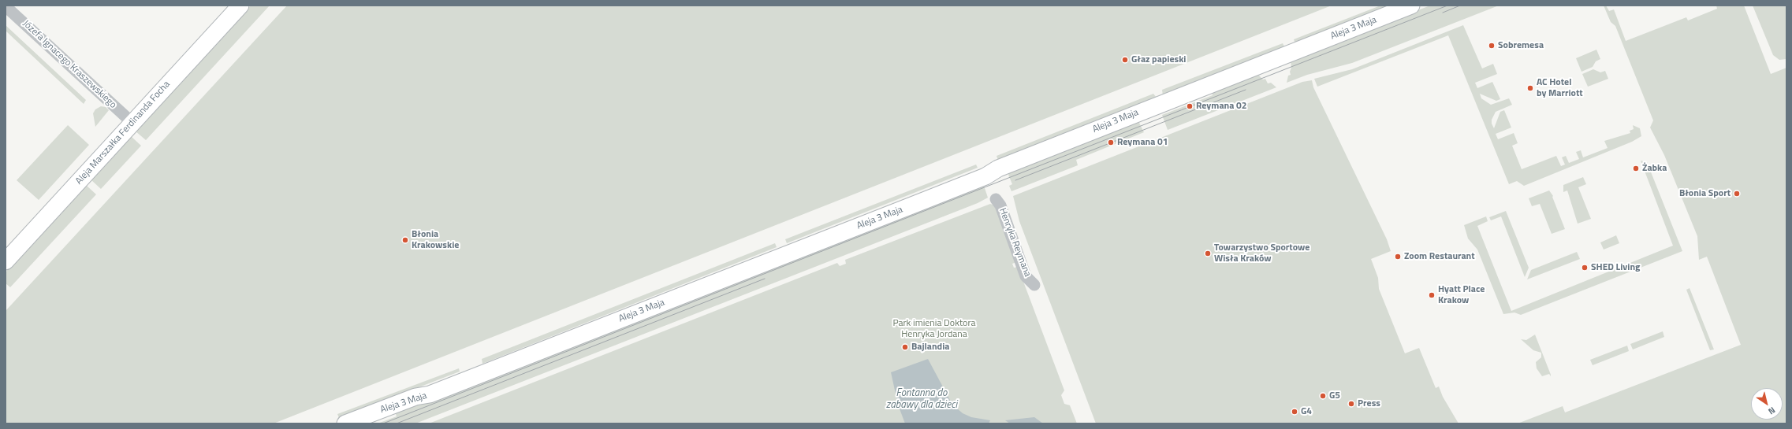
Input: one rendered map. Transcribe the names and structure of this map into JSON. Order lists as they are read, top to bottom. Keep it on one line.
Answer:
{"streets":{"street":["Aleja 3 Maja","Józefa Ignacego Kraszewskiego","Aleja Marszałka Ferdinanda Focha","Henryka Reymana"]},"crossings":[["Józefa Ignacego Kraszewskiego","Aleja Marszałka Ferdinanda Focha"]],"water":["Fontanna do zabawy dla dzieci"],"parks":["Park imienia Doktora Henryka Jordana"],"places":["Sobremesa","Głaz papieski","AC Hotel by Marriott","Reymana 02","Reymana 01","Żabka","Błonia Sport","Błonia Krakowskie","Towarzystwo Sportowe Wisła Kraków","Zoom Restaurant","SHED Living","Hyatt Place Krakow","Bajlandia","G5","Press","G4"],"north":"bottom right"}
